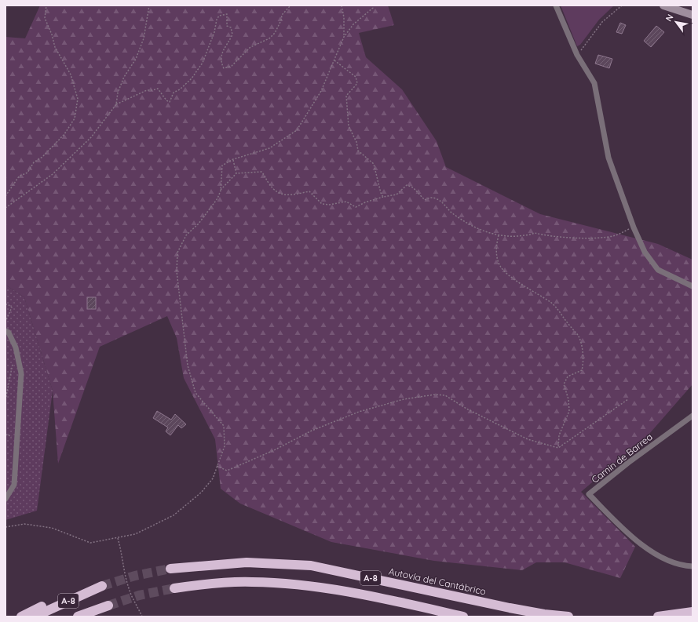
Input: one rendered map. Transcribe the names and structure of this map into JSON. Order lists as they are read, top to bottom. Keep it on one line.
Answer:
{"streets":{"highway":["A-8","Autovía del Cantábrico"],"street":["Camin de Barrea"]},"north":"top left"}
